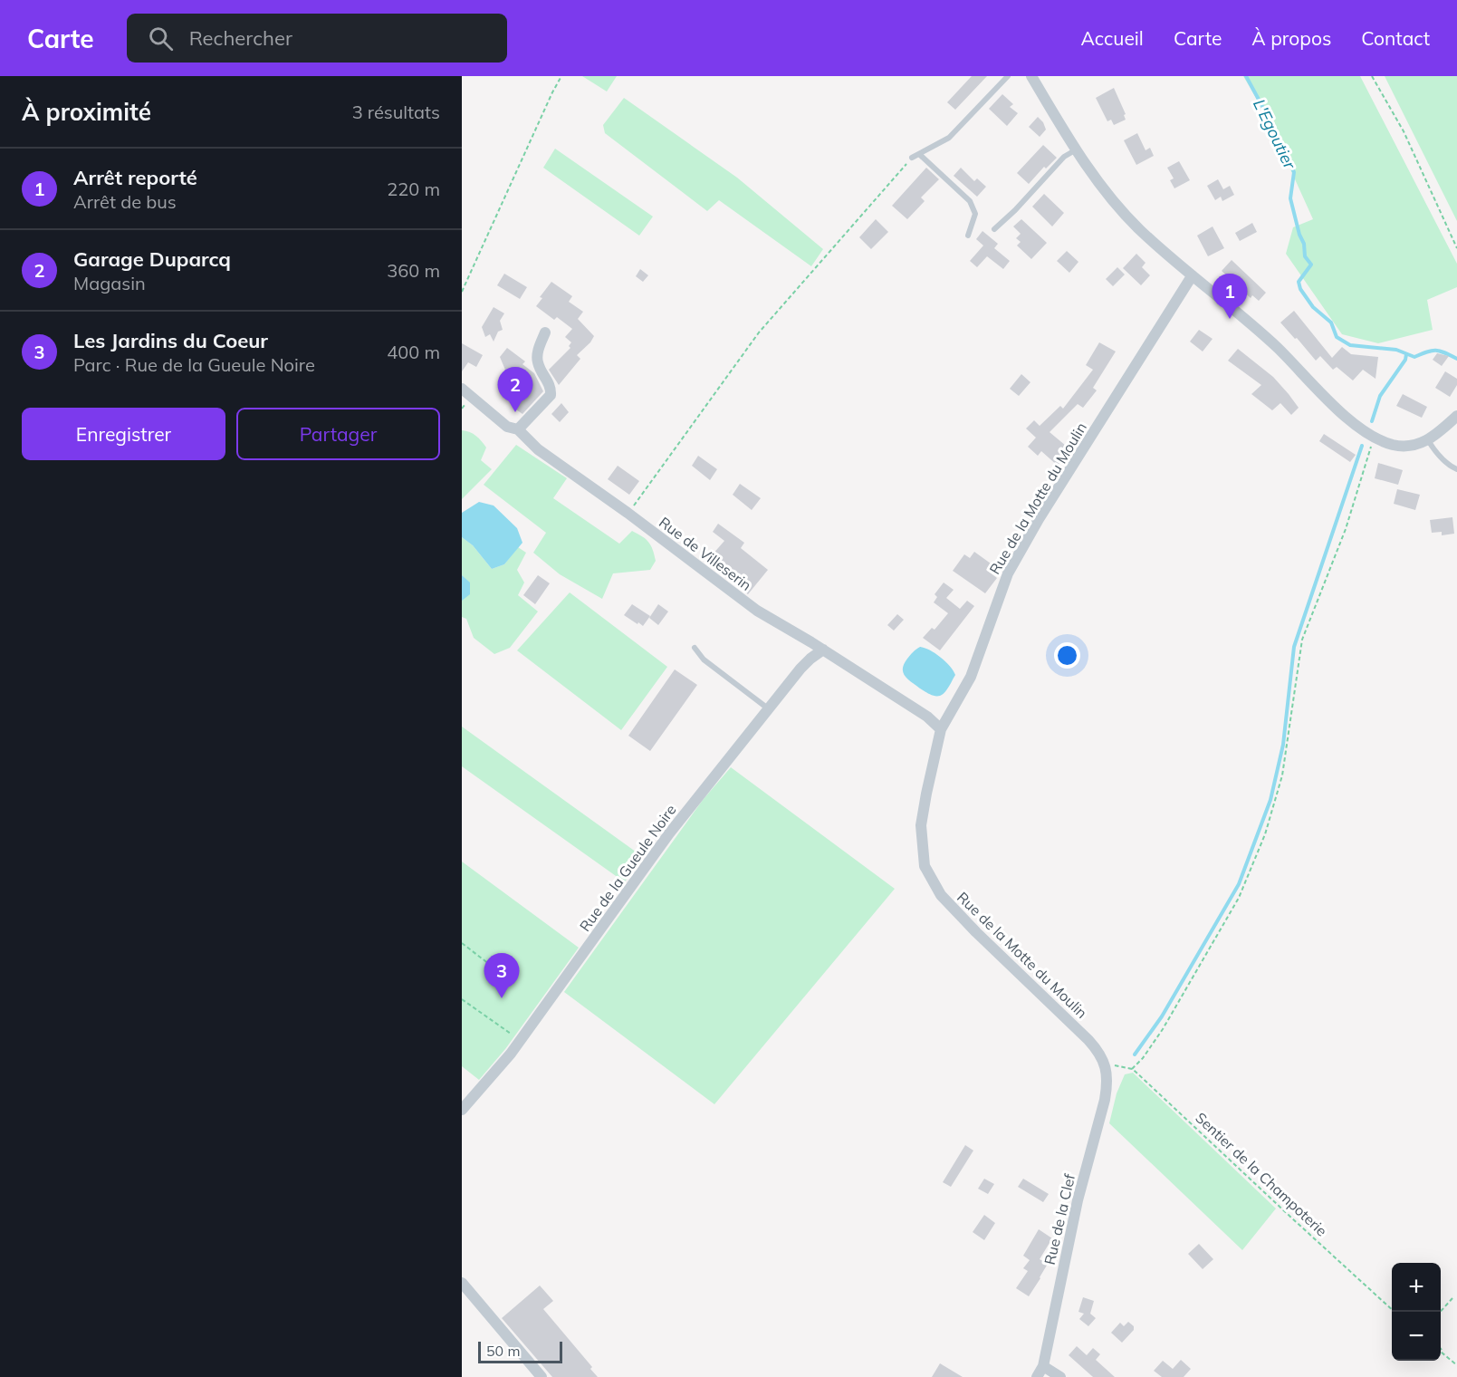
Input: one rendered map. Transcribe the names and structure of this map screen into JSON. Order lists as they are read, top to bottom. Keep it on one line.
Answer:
{"streets":{"street":["Rue de la Motte du Moulin","Rue de Villeserin","Rue de la Gueule Noire","Rue de la Clef"],"path":["Sentier de la Champoterie"]},"crossings":[["Rue de la Motte du Moulin","Rue de Villeserin"],["Rue de la Motte du Moulin","Rue de la Clef"],["Rue de Villeserin","Rue de la Gueule Noire"]],"water":["L'Egoutier"],"scale_bar":"50 m","page":{"header":"Carte","search":"Rechercher","nav":["Accueil","Carte","À propos","Contact"],"heading":["À proximité","3 résultats"],"list":[{"mark":"1","name":"Arrêt reporté","note":"Arrêt de bus","value":"220 m"},{"mark":"2","name":"Garage Duparcq","note":"Magasin","value":"360 m"},{"mark":"3","name":"Les Jardins du Coeur","note":"Parc · Rue de la Gueule Noire","value":"400 m"}],"pins":["1","2","3"],"buttons":["Enregistrer","Partager"],"map_buttons":["+","−"],"scale":"50 m"}}
